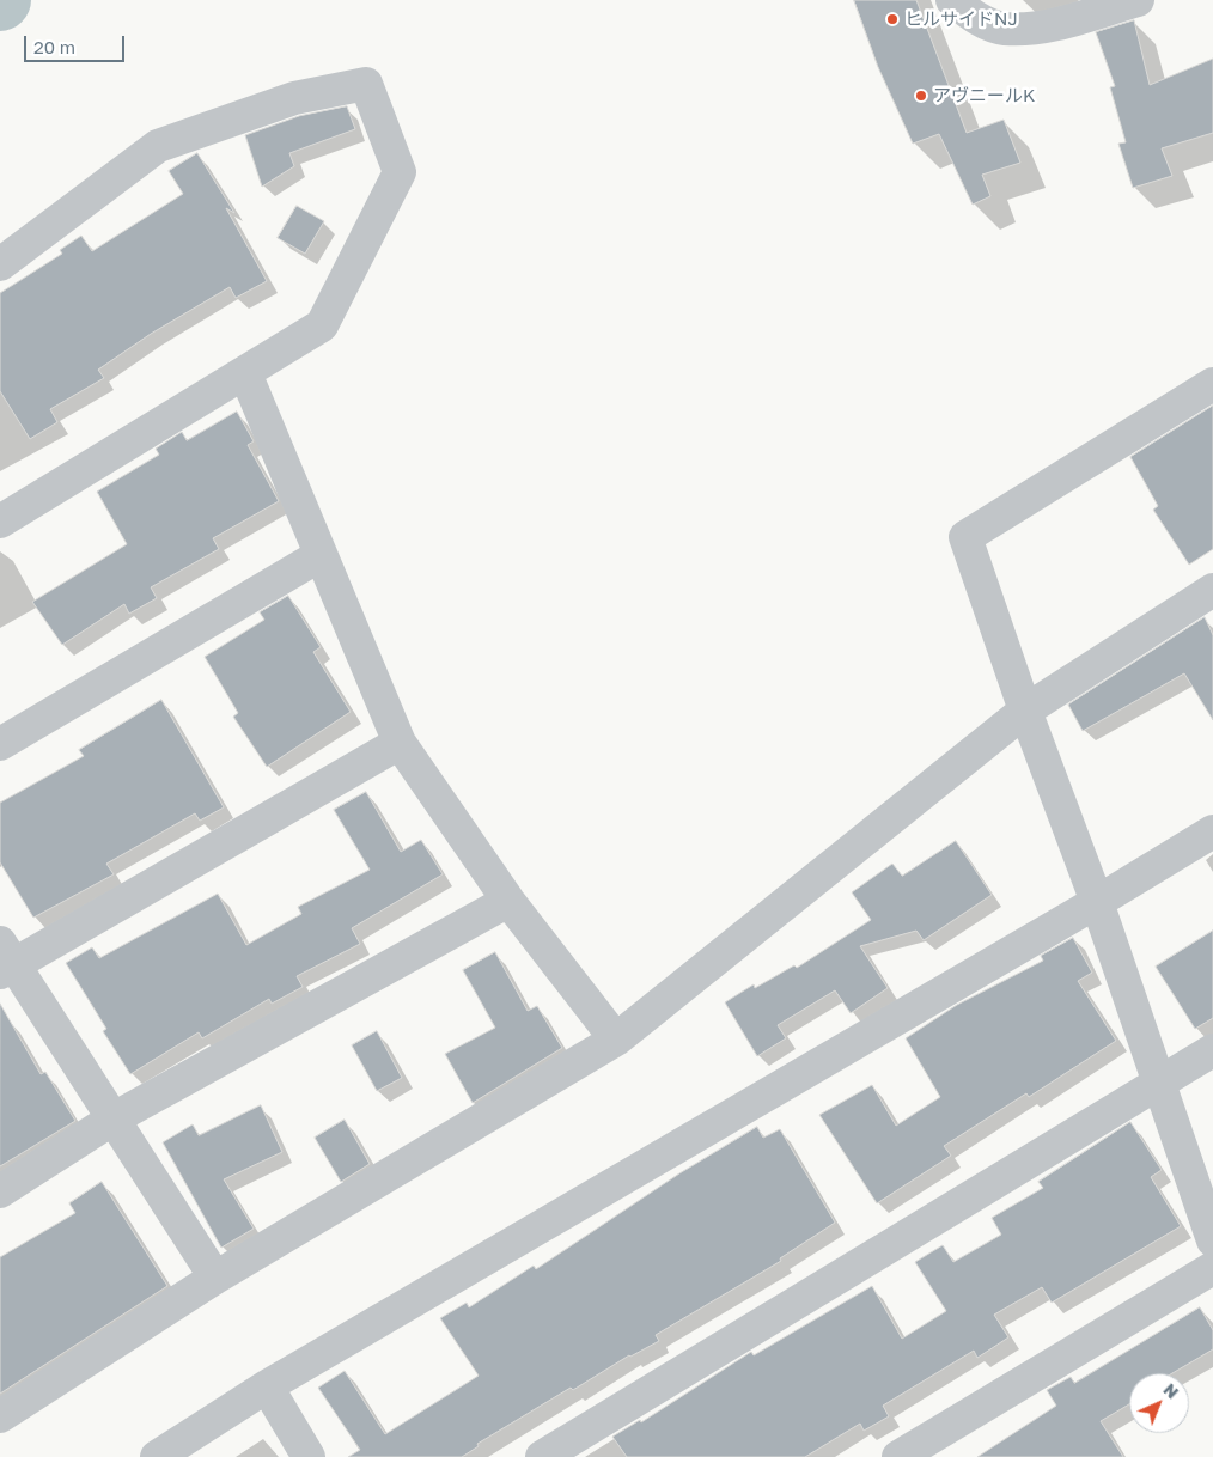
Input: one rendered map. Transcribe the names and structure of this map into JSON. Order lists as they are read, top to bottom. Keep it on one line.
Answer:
{"places":["ヒルサイドNJ","アヴニールK"],"scale_bar":"20 m","north":"top right"}
